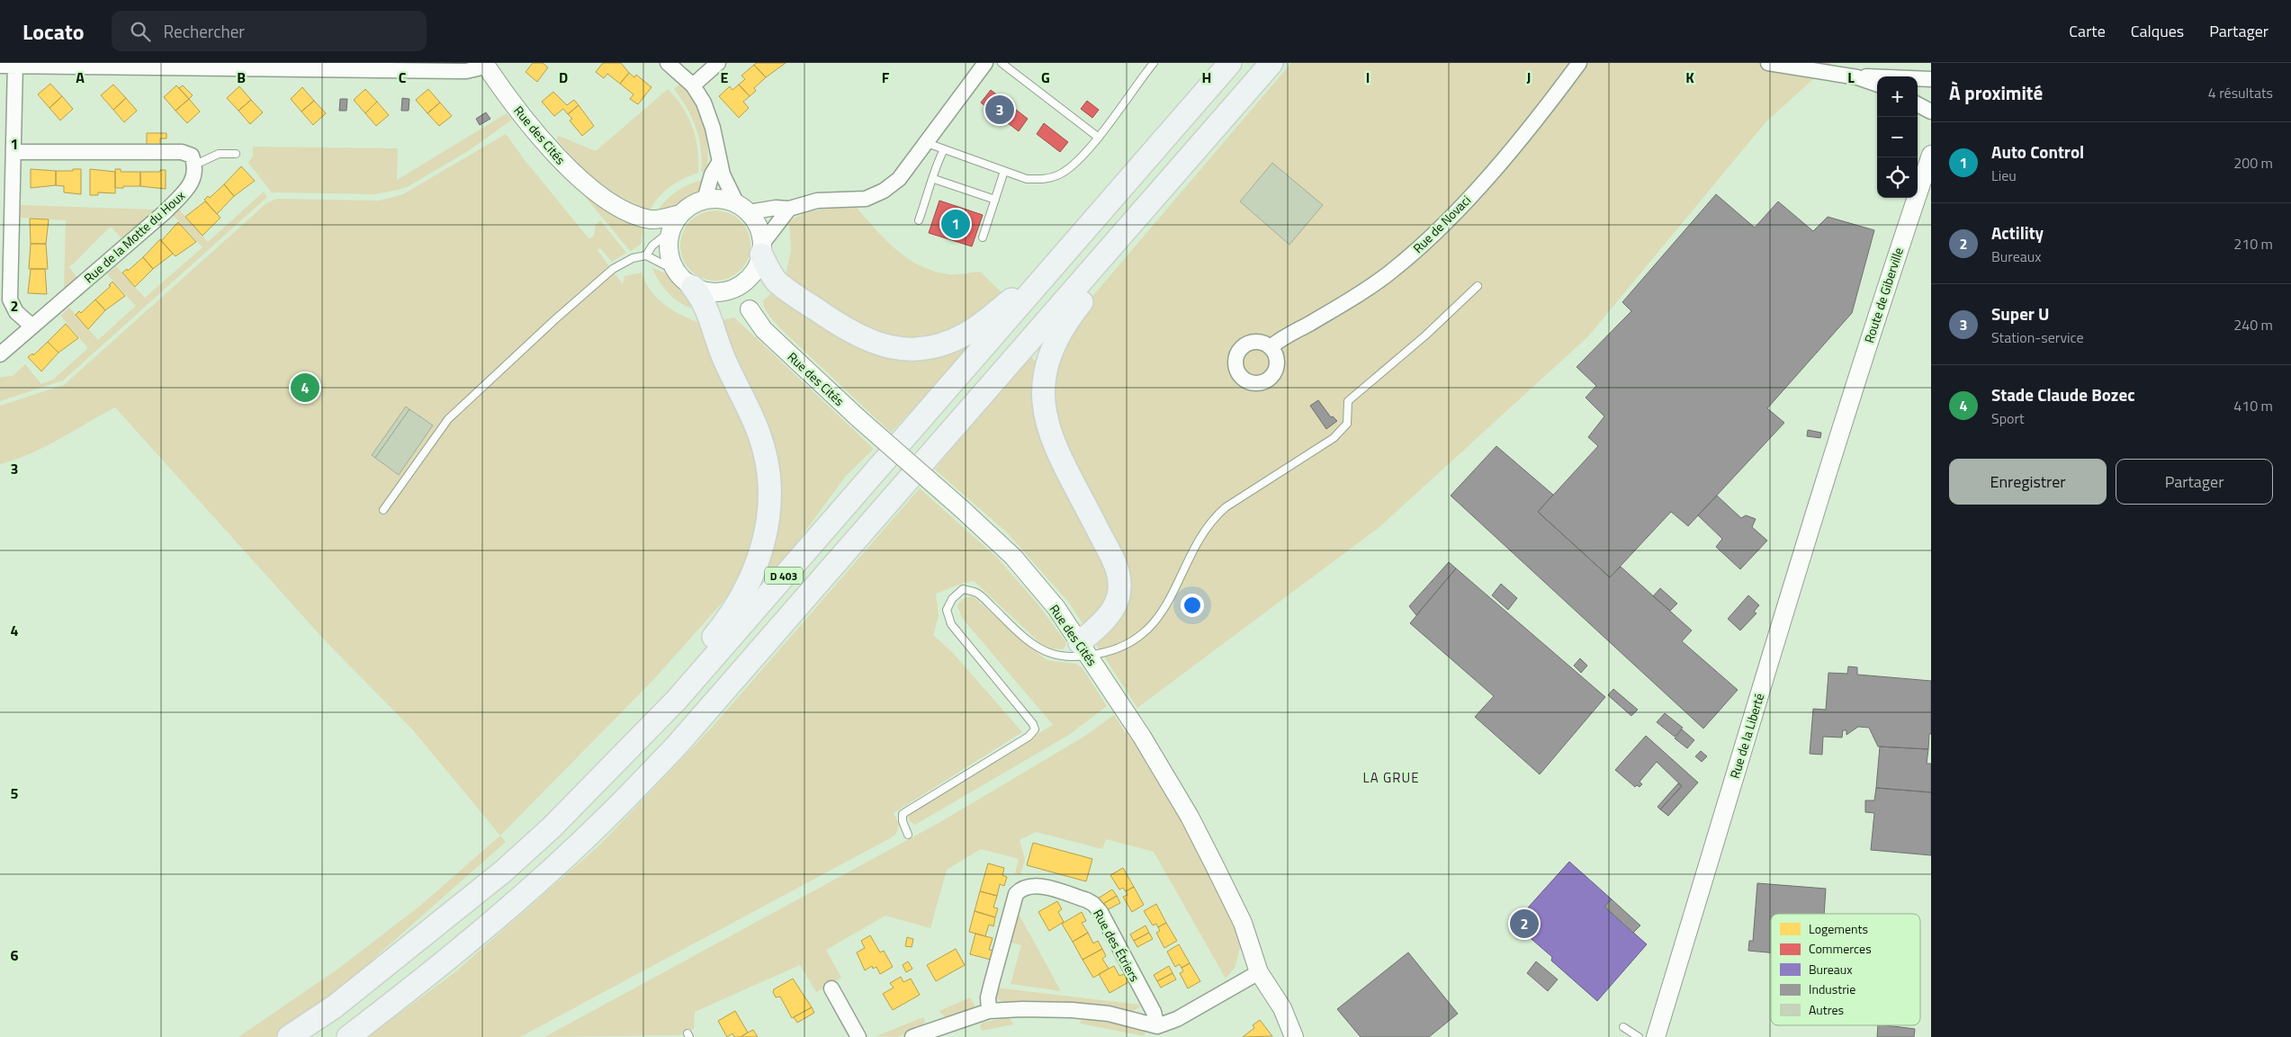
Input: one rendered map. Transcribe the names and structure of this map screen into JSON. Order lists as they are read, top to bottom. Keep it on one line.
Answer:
{"streets":{"main road":["D 403"],"street":["Rue des Cités","Rue de Novaci","Rue de la Motte du Houx","Route de Giberville","Rue de la Liberté","Rue des Étriers"]},"crossings":[["Route de Giberville","Rue de la Liberté"]],"districts":["LA GRUE"],"legend":["Logements","Commerces","Bureaux","Industrie","Autres"],"page":{"header":"Locato","search":"Rechercher","nav":["Carte","Calques","Partager"],"heading":["À proximité","4 résultats"],"map_buttons":["+","−"],"pins":["3","1","4","2"],"list":[{"mark":"1","name":"Auto Control","note":"Lieu","value":"200 m"},{"mark":"2","name":"Actility","note":"Bureaux","value":"210 m"},{"mark":"3","name":"Super U","note":"Station-service","value":"240 m"},{"mark":"4","name":"Stade Claude Bozec","note":"Sport","value":"410 m"}],"buttons":["Enregistrer","Partager"]},"grid":{"columns":["A","B","C","D","E","F","G","H","I","J","K","L"],"rows":["1","2","3","4","5","6"]}}
